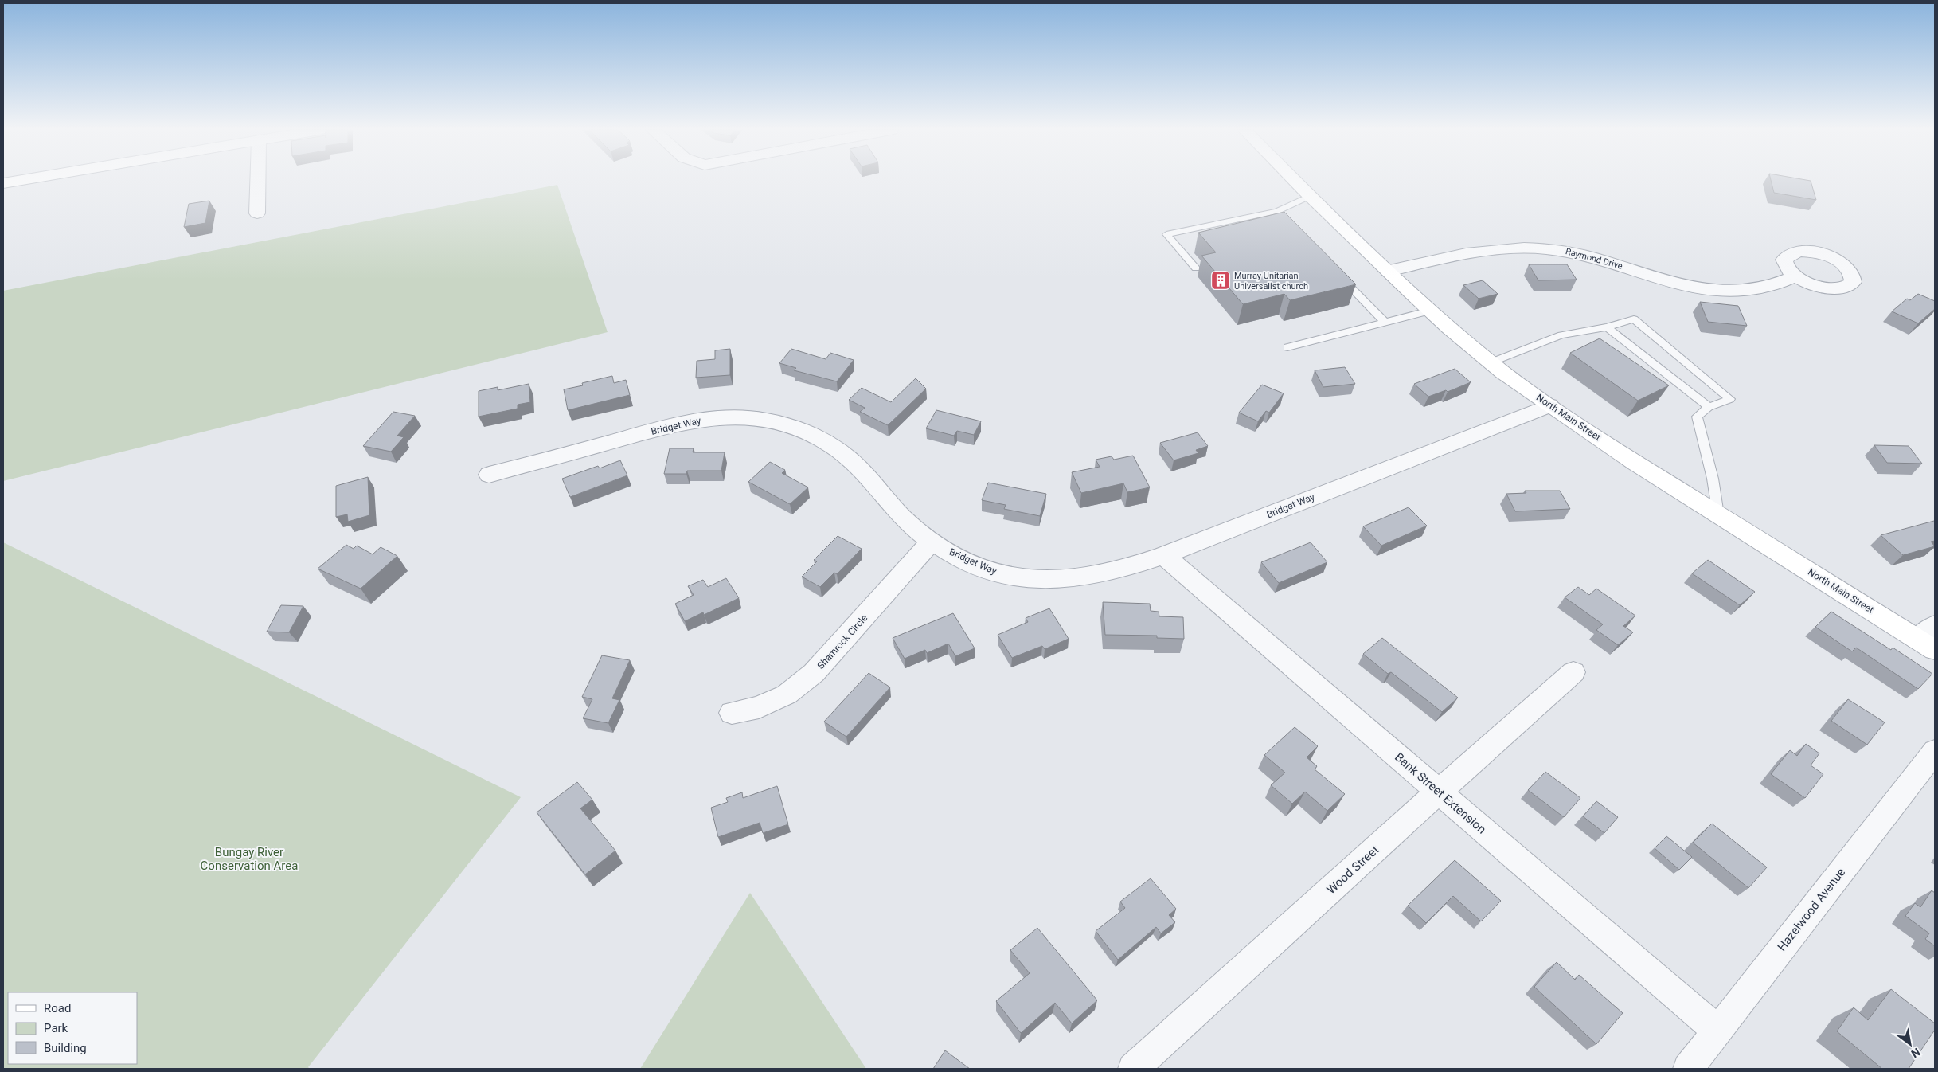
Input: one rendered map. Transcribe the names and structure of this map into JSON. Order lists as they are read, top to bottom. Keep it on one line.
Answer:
{"streets":{"main road":["North Main Street"],"street":["Raymond Drive","Bridget Way","Shamrock Circle","Bank Street Extension","Wood Street","Hazelwood Avenue"]},"crossings":[["Raymond Drive","North Main Street"],["North Main Street","Bridget Way"],["Bridget Way","Shamrock Circle"],["Bridget Way","Bank Street Extension"],["Bank Street Extension","Wood Street"],["Bank Street Extension","Hazelwood Avenue"]],"parks":["Bungay River Conservation Area"],"places":{"building":["Murray Unitarian Universalist church"]},"legend":["Road","Park","Building"],"north":"bottom right"}
